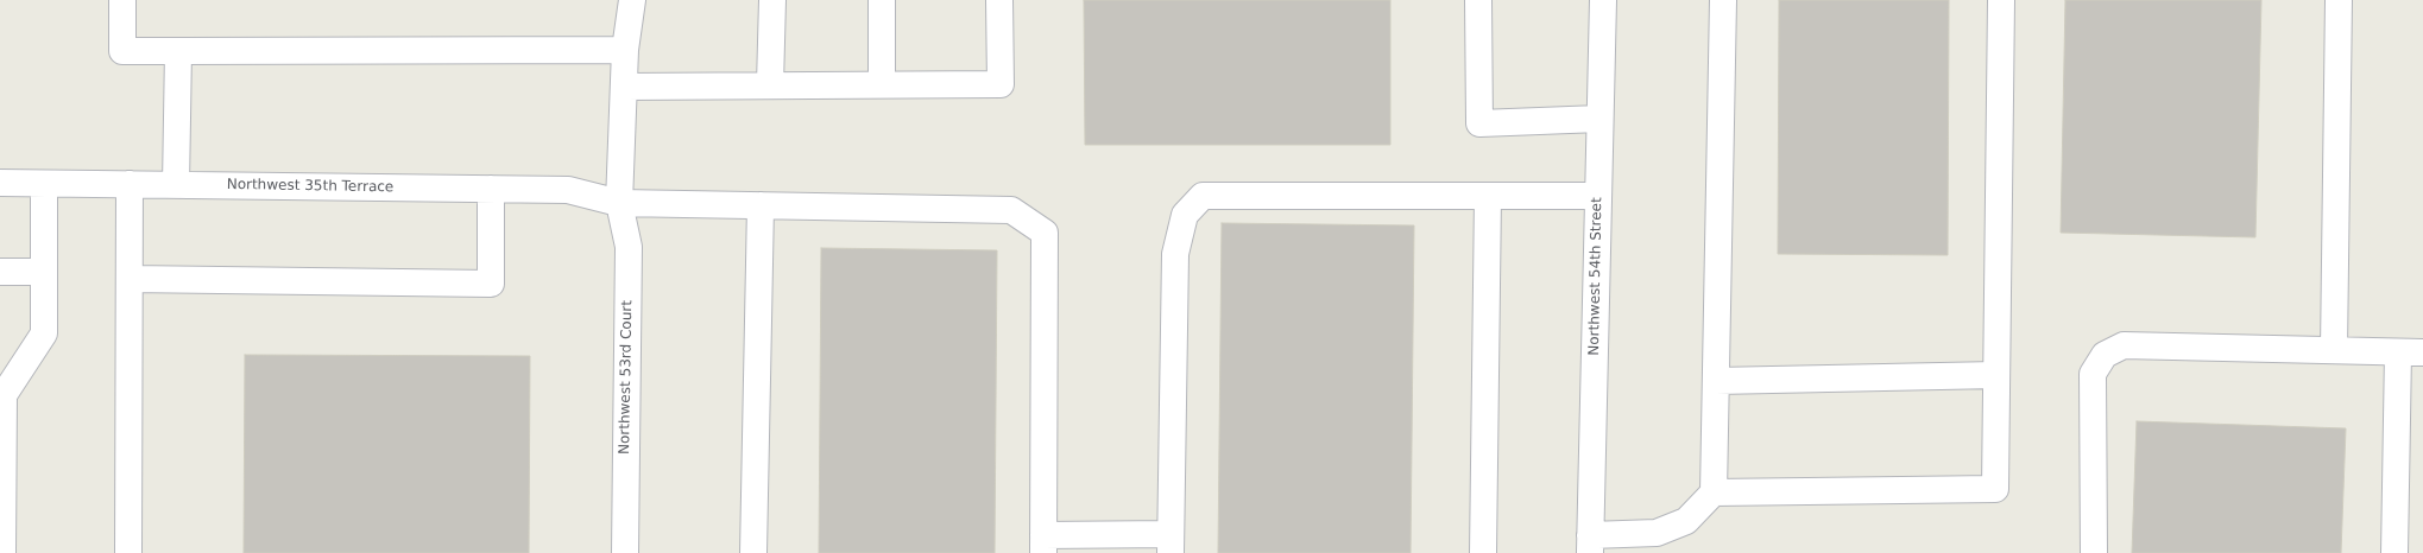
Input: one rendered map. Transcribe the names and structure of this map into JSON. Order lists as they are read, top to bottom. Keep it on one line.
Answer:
{"streets":{"street":["Northwest 35th Terrace","Northwest 54th Street","Northwest 53rd Court"]},"crossings":[["Northwest 35th Terrace","Northwest 53rd Court"]]}
